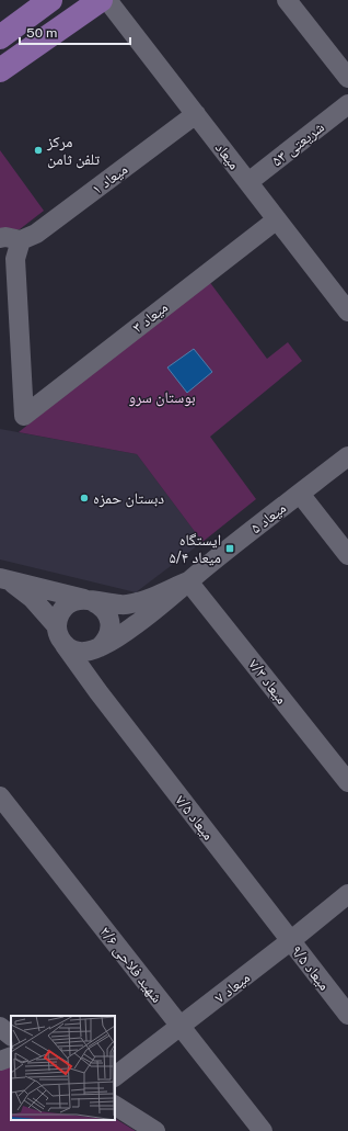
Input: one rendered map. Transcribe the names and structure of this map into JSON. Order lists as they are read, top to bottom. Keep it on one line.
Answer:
{"streets":{"street":["شریعتی ۵۳","میعاد","میعاد ۱","میعاد ۳","میعاد ۵","میعاد ۷/۳","میعاد ۷/۵","شهید فلاحی ۲/۶","میعاد ۹/۵","میعاد ۷"]},"crossings":[["شریعتی ۵۳","میعاد"],["میعاد","میعاد ۱"],["میعاد","میعاد ۳"],["میعاد ۱","میعاد ۳"],["میعاد ۵","میعاد ۷/۳"],["میعاد ۷/۵","میعاد ۹/۵"],["میعاد ۷/۵","میعاد ۷"],["شهید فلاحی ۲/۶","میعاد ۷"],["میعاد ۹/۵","میعاد ۷"]],"parks":["بوستان سرو"],"places":{"other":["مرکز تلفن ثامن","دبستان حمزه"],"transit":["ایستگاه میعاد ۵/۴"]},"scale_bar":"50 m"}
